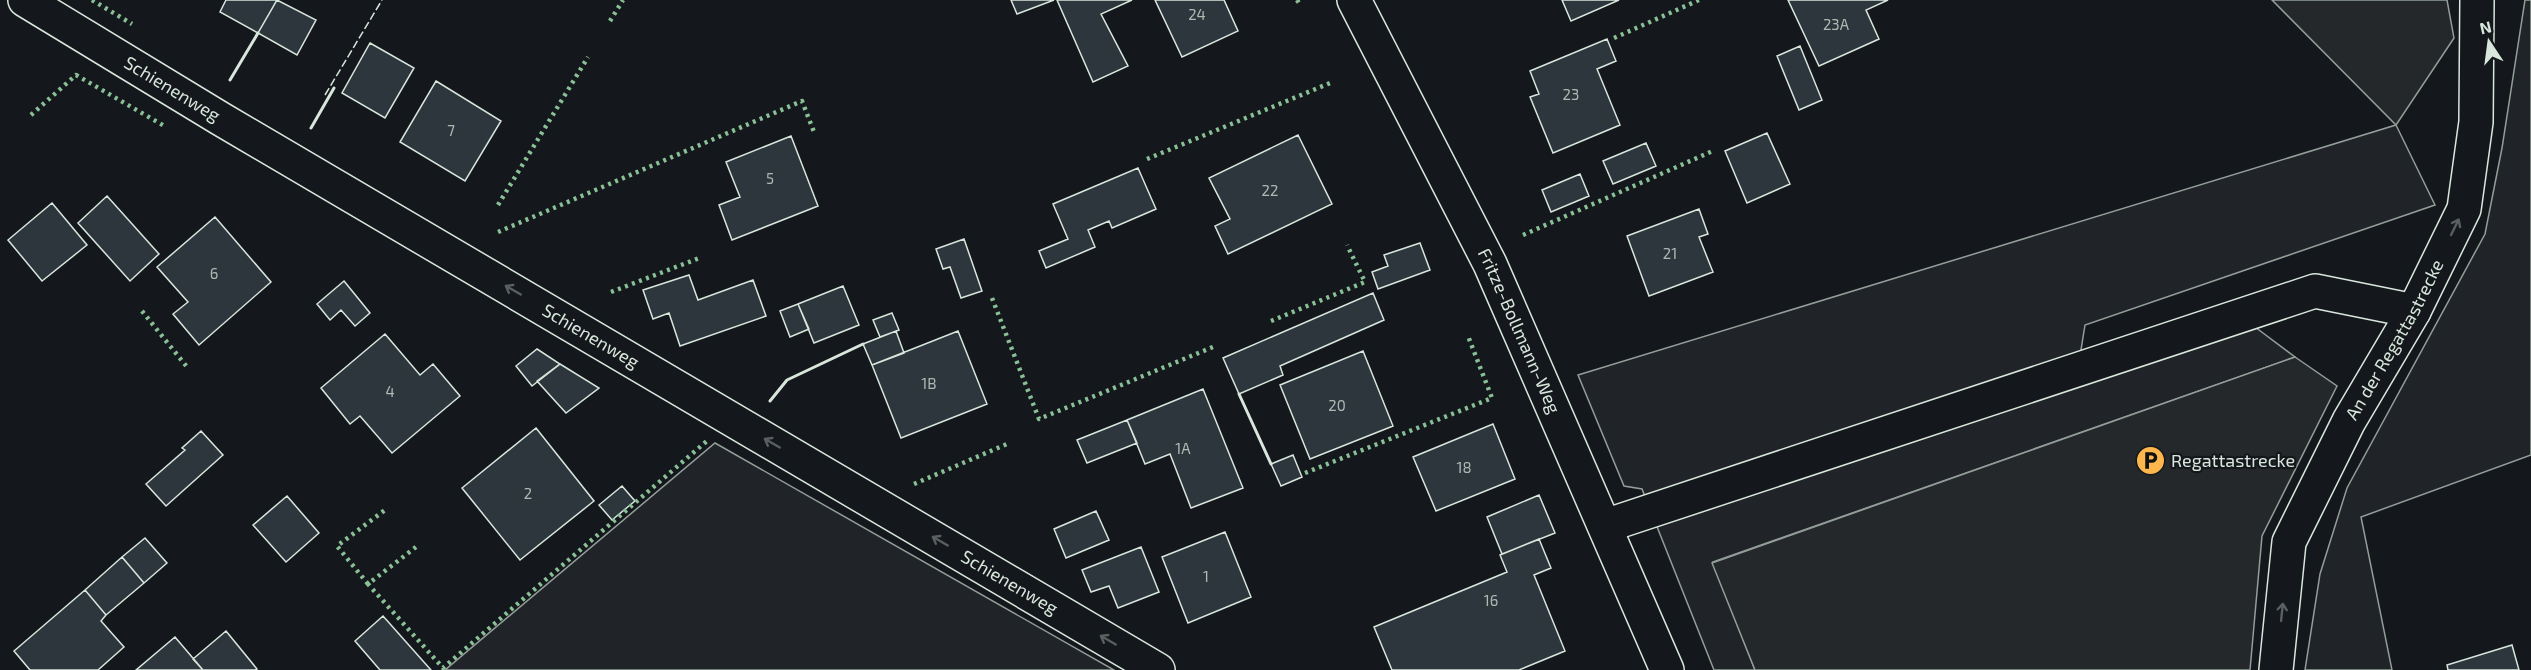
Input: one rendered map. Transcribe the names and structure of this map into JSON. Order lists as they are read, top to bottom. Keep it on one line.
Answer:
{"streets":{"street":["Schienenweg","Fritze-Bollmann-Weg","An der Regattastrecke"]},"one_way":["Schienenweg","An der Regattastrecke"],"places":{"parking":["Regattastrecke"]},"house_numbers":["24","23A","23","7","5","22","21","6","1B","4","20","1A","18","2","1","16"],"north":"top"}
